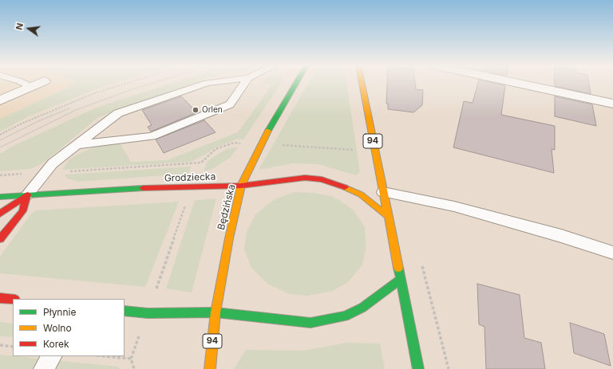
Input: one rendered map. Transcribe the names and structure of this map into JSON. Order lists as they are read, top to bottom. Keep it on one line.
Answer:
{"streets":{"main road":["94","Grodziecka","Będzińska"]},"crossings":[["94","Grodziecka"],["Grodziecka","Będzińska"]],"places":["Orlen"],"legend":["Płynnie","Wolno","Korek"],"north":"left"}
